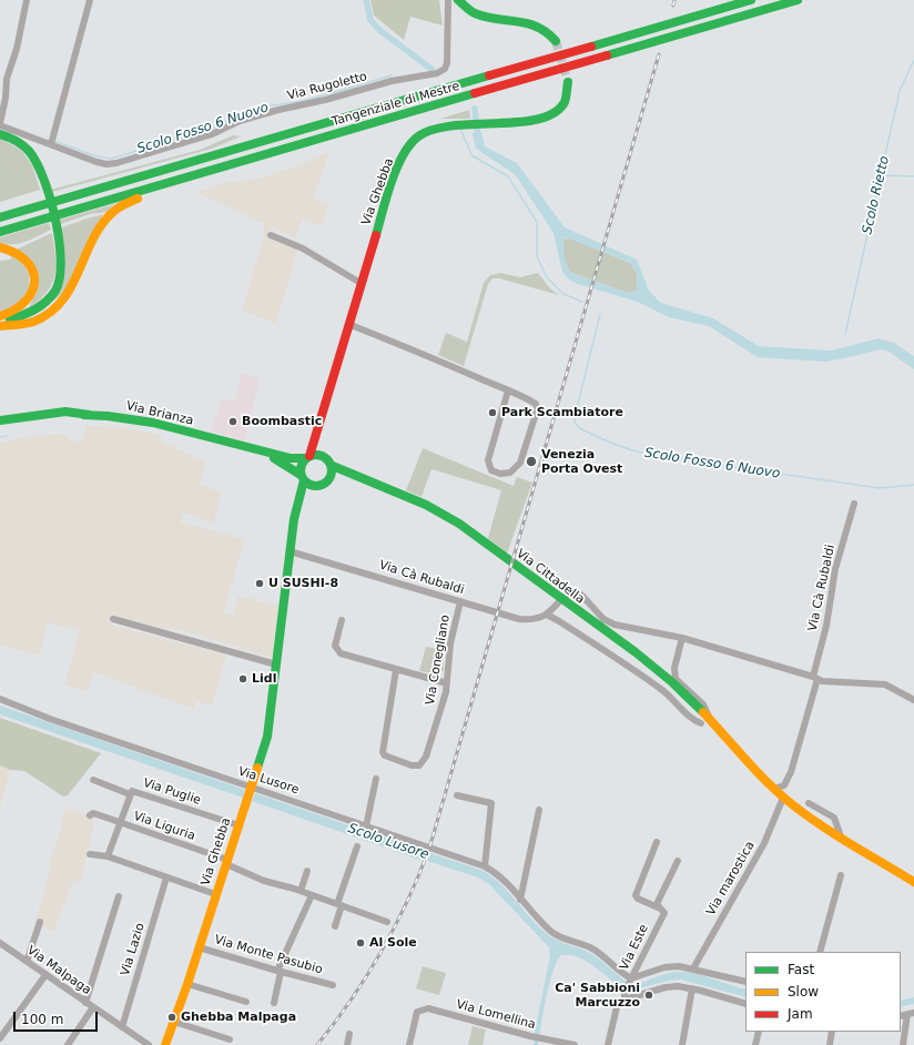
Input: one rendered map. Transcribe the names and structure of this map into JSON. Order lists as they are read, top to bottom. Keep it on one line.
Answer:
{"streets":{"main road":["Tangenziale di Mestre","Via Ghebba","Via Brianza","Via Cittadella"],"street":["Via Rugoletto","Via Cà Rubaldi","Via Conegliano","Via Lusore","Via Puglie","Via Liguria","Via marostica","Via Este","Via Lazio","Via Monte Pasubio","Via Malpaga","Via Lomellina"]},"crossings":[["Via Ghebba","Via Brianza"],["Via Ghebba","Via Cittadella"],["Via Ghebba","Via Cà Rubaldi"],["Via Ghebba","Via Lusore"],["Via Ghebba","Via Puglie"],["Via Ghebba","Via Liguria"],["Via Ghebba","Via Monte Pasubio"],["Via Brianza","Via Cittadella"],["Via Cittadella","Via Cà Rubaldi"],["Via Cittadella","Via marostica"],["Via Cà Rubaldi","Via Conegliano"],["Via Lusore","Via Este"],["Via Puglie","Via Liguria"],["Via Lazio","Via Malpaga"]],"water":["Scolo Fosso 6 Nuovo","Scolo Rietto","Scolo Lusore"],"places":["Park Scambiatore","Boombastic","Venezia Porta Ovest","U SUSHI-8","Lidl","Al Sole","Ca' Sabbioni Marcuzzo","Ghebba Malpaga"],"legend":["Fast","Slow","Jam"],"scale_bar":"100 m"}
